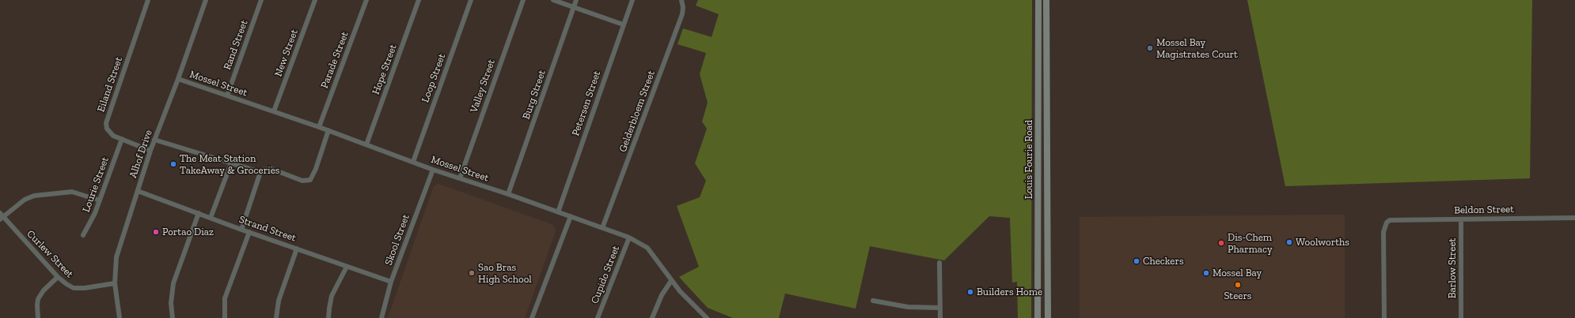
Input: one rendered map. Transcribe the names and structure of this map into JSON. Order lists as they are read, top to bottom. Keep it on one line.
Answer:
{"streets":{"main road":["Louis Fourie Road"],"street":["Rand Street","New Street","Parade Street","Hope Street","Loop Street","Mossel Street","Eiland Street","Valley Street","Burg Street","Petersen Street","Gelderbloem Street","Alhof Drive","Lourie Street","Beldon Street","Strand Street","Skool Street","Curlew Street","Barlow Street","Cupido Street"]},"crossings":[["Rand Street","Mossel Street"],["New Street","Mossel Street"],["Parade Street","Mossel Street"],["Hope Street","Mossel Street"],["Loop Street","Mossel Street"],["Mossel Street","Valley Street"],["Mossel Street","Burg Street"],["Mossel Street","Petersen Street"],["Mossel Street","Gelderbloem Street"],["Mossel Street","Alhof Drive"],["Mossel Street","Skool Street"],["Mossel Street","Cupido Street"],["Eiland Street","Alhof Drive"],["Eiland Street","Lourie Street"],["Alhof Drive","Strand Street"],["Alhof Drive","Curlew Street"],["Beldon Street","Barlow Street"],["Strand Street","Skool Street"]],"places":["Mossel Bay Magistrates Court","The Meat Station TakeAway & Groceries","Portao Diaz","Woolworths","Dis-Chem Pharmacy","Checkers","Sao Bras High School","Mossel Bay","Steers","Builders Home"]}
